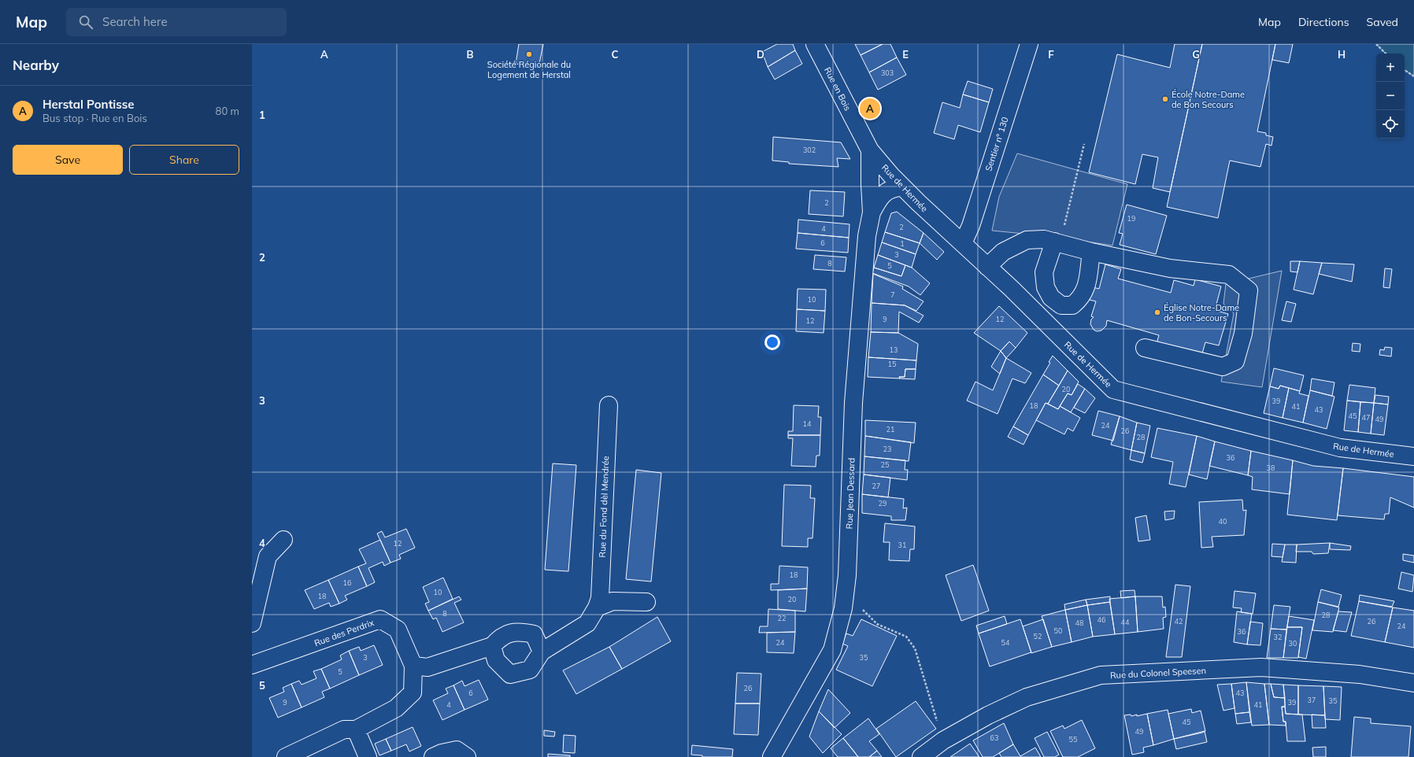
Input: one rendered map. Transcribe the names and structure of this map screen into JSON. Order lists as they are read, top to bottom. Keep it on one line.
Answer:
{"streets":{"street":["Rue en Bois","Sentier n° 130","Rue de Hermée","Rue Jean Dessard","Rue du Fond dèl Mendrée","Rue des Perdrix","Rue du Colonel Speesen"]},"crossings":[["Rue en Bois","Rue de Hermée"],["Rue en Bois","Rue Jean Dessard"],["Sentier n° 130","Rue de Hermée"],["Rue de Hermée","Rue Jean Dessard"]],"places":["Société Régionale du Logement de Herstal","École Notre-Dame de Bon Secours","Église Notre-Dame de Bon-Secours"],"house_numbers":["303","302","2","19","2","4","6","1","3","8","5","7","10","9","12","12","13","15","20","39","18","41","43","45","47","49","14","24","21","26","28","23","36","25","38","27","29","40","12","31","18","16","10","18","20","8","28","22","46","42","26","44","48","24","50","36","52","32","24","54","30","3","35","5","26","6","43","37","35","9","39","4","41","45","49","63","55"],"page":{"header":"Map","search":"Search here","nav":["Map","Directions","Saved"],"heading":"Nearby","map_buttons":["+","−"],"list":[{"mark":"A","name":"Herstal Pontisse","note":"Bus stop · Rue en Bois","value":"80 m"}],"pins":"A","buttons":["Save","Share"]},"grid":{"columns":["A","B","C","D","E","F","G","H"],"rows":["1","2","3","4","5"]}}
